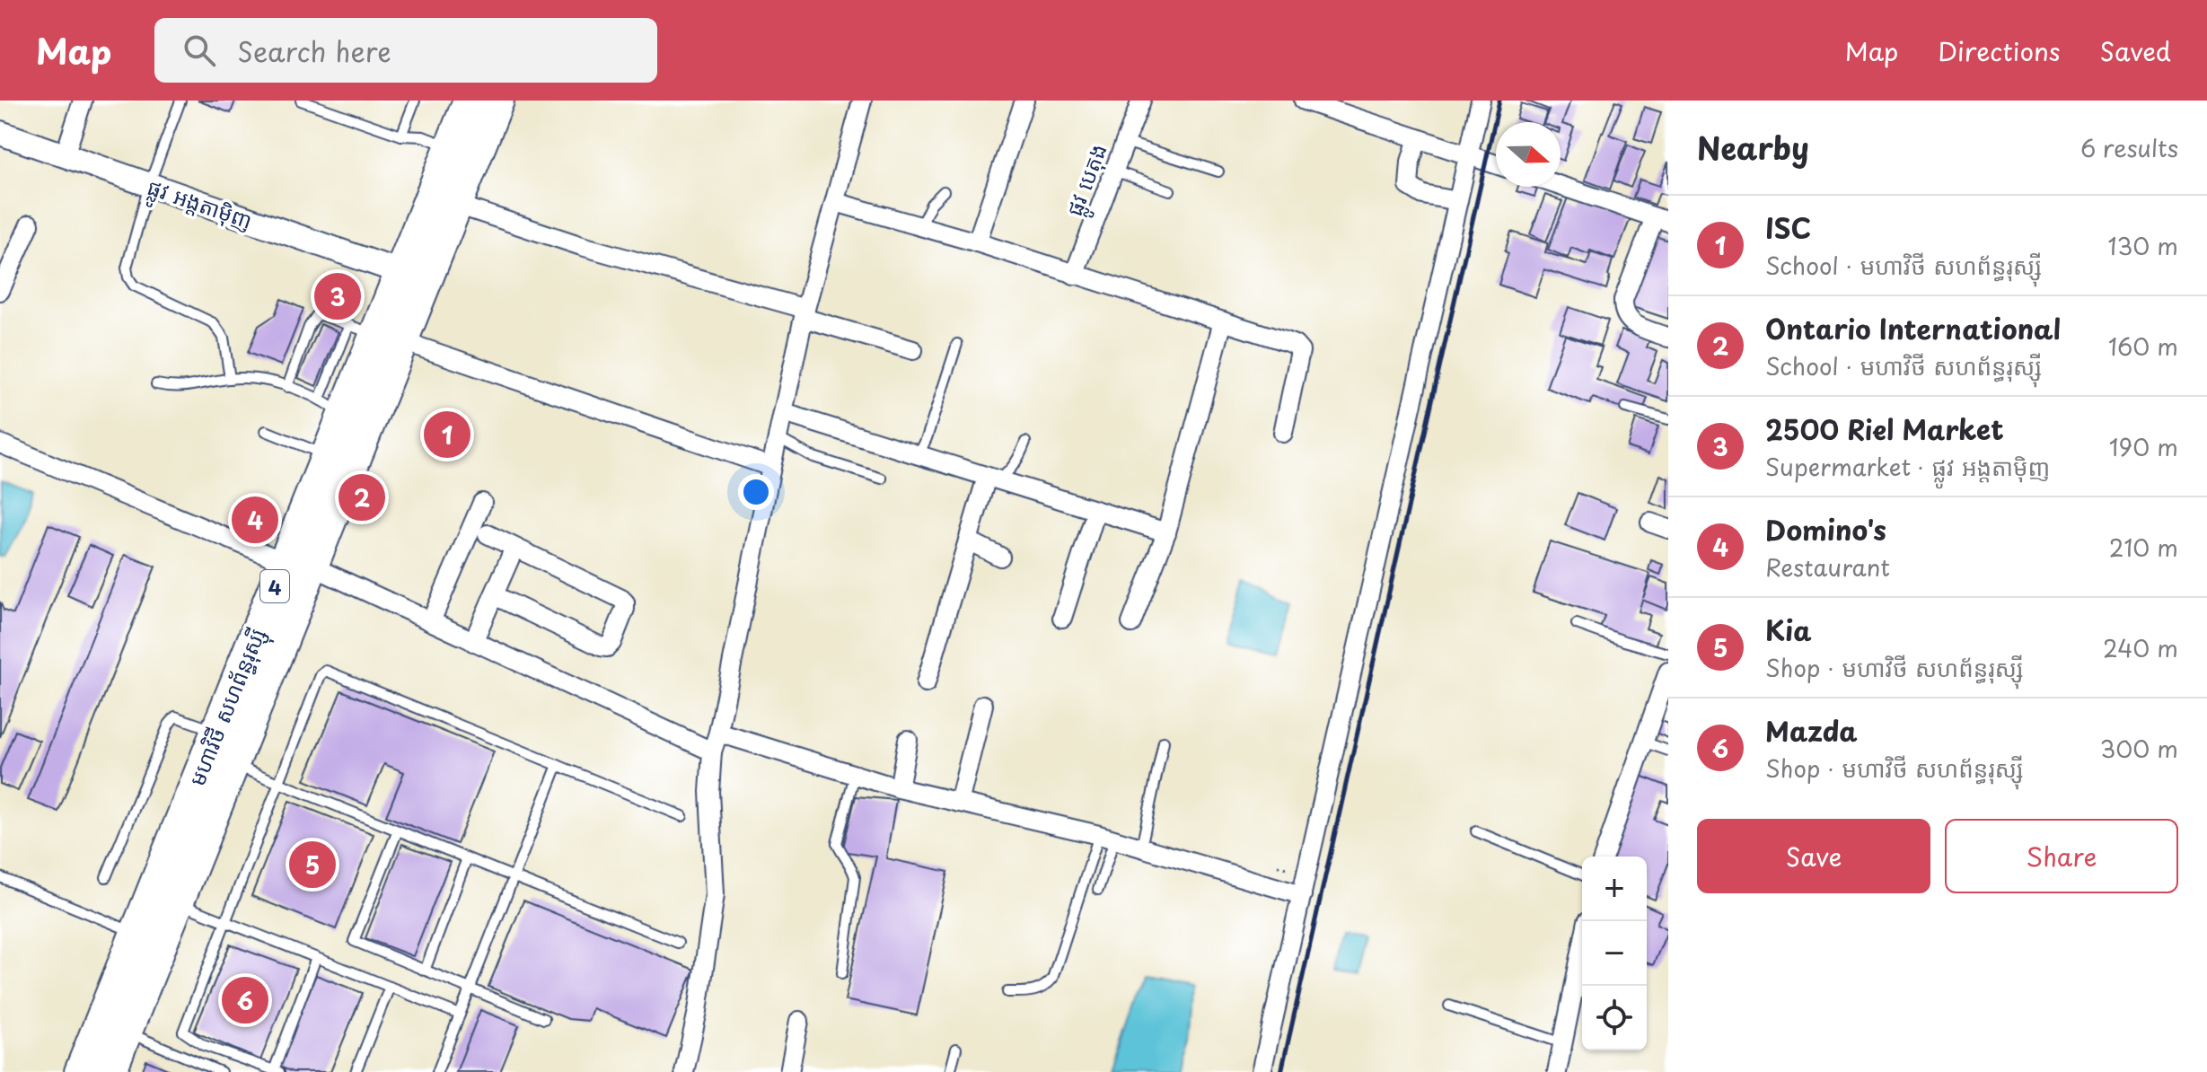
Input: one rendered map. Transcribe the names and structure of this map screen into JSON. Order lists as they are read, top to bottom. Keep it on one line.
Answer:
{"streets":{"highway":["4","មហាវិថី សហព័ន្ធរុស្ស៊ី"],"street":["ផ្លូវ បេតុង","ផ្លូវ អង្តតាម៉ិញ"]},"crossings":[["ផ្លូវ អង្តតាម៉ិញ","មហាវិថី សហព័ន្ធរុស្ស៊ី"]],"north":"right","page":{"header":"Map","search":"Search here","nav":["Map","Directions","Saved"],"heading":["Nearby","6 results"],"list":[{"mark":"1","name":"ISC","note":"School · មហាវិថី សហព័ន្ធរុស្ស៊ី","value":"130 m"},{"mark":"2","name":"Ontario International","note":"School · មហាវិថី សហព័ន្ធរុស្ស៊ី","value":"160 m"},{"mark":"3","name":"2500 Riel Market","note":"Supermarket · ផ្លូវ អង្តតាម៉ិញ","value":"190 m"},{"mark":"4","name":"Domino's","note":"Restaurant","value":"210 m"},{"mark":"5","name":"Kia","note":"Shop · មហាវិថី សហព័ន្ធរុស្ស៊ី","value":"240 m"},{"mark":"6","name":"Mazda","note":"Shop · មហាវិថី សហព័ន្ធរុស្ស៊ី","value":"300 m"}],"pins":["3","1","2","4","5","6"],"buttons":["Save","Share"],"map_buttons":["+","−"]}}
